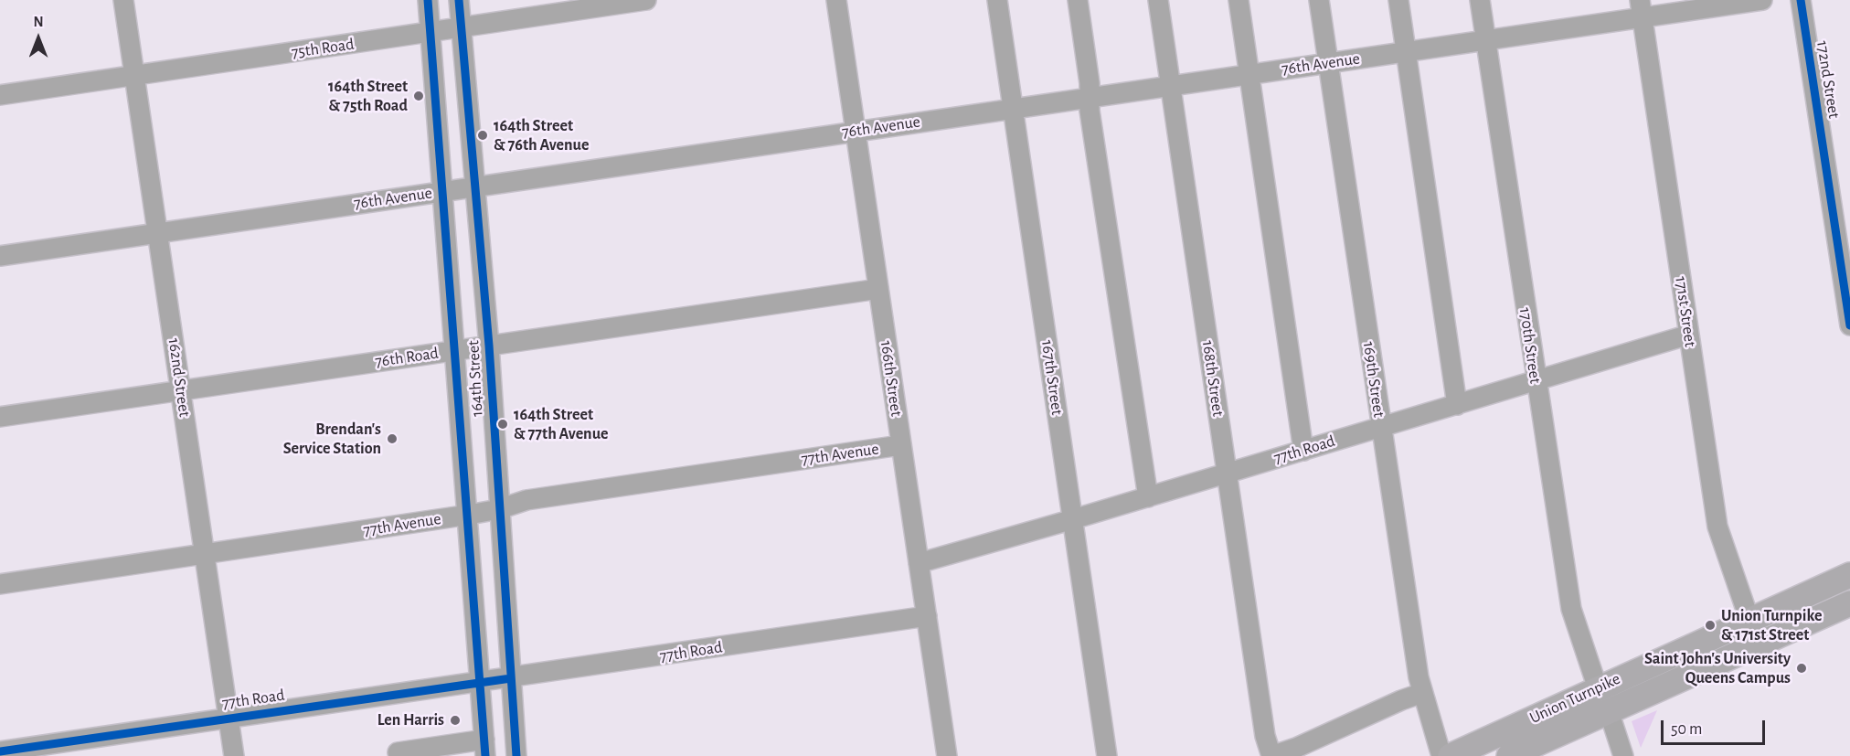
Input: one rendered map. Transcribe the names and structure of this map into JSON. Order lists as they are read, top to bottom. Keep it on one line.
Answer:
{"streets":{"main road":["Union Turnpike"],"street":["75th Road","76th Avenue","172nd Street","171st Street","170th Street","76th Road","162nd Street","167th Street","164th Street","166th Street","168th Street","169th Street","77th Road","77th Avenue"]},"crossings":[["75th Road","162nd Street"],["75th Road","164th Street"],["76th Avenue","171st Street"],["76th Avenue","170th Street"],["76th Avenue","162nd Street"],["76th Avenue","167th Street"],["76th Avenue","164th Street"],["76th Avenue","166th Street"],["76th Avenue","168th Street"],["76th Avenue","169th Street"],["171st Street","77th Road"],["171st Street","Union Turnpike"],["170th Street","77th Road"],["170th Street","Union Turnpike"],["76th Road","162nd Street"],["76th Road","164th Street"],["76th Road","166th Street"],["162nd Street","77th Road"],["162nd Street","77th Avenue"],["167th Street","77th Road"],["164th Street","77th Road"],["164th Street","77th Avenue"],["166th Street","77th Road"],["166th Street","77th Avenue"],["168th Street","77th Road"],["169th Street","77th Road"]],"places":["164th Street & 75th Road","164th Street & 76th Avenue","164th Street & 77th Avenue","Brendan's Service Station","Union Turnpike & 171st Street","Saint John's University Queens Campus","Len Harris"],"scale_bar":"50 m","north":"top"}
